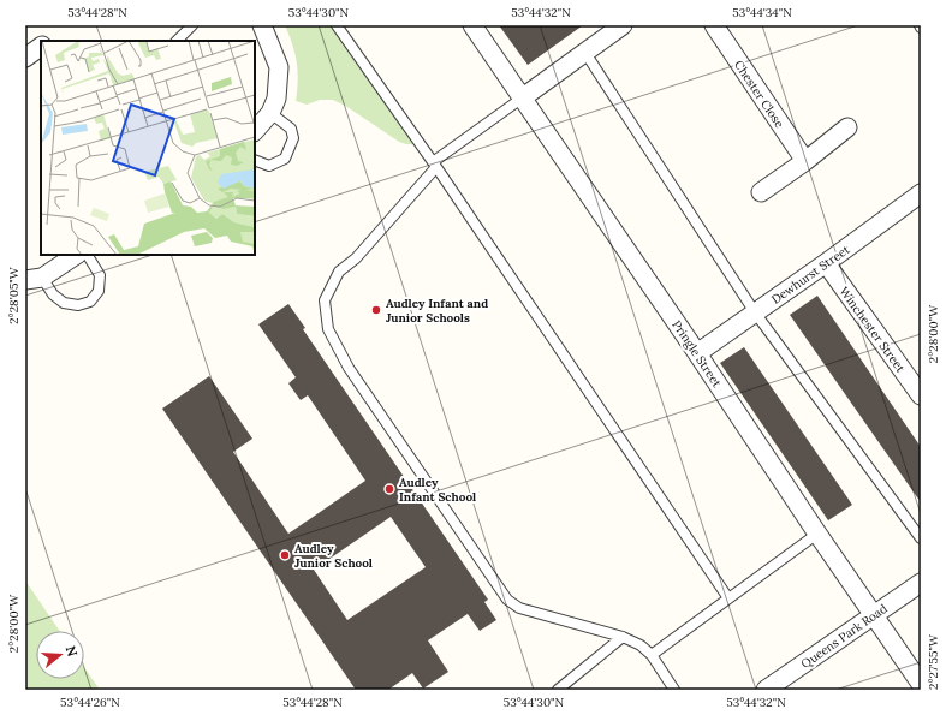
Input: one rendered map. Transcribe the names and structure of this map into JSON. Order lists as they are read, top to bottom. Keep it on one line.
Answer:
{"streets":{"street":["Chester Close","Dewhurst Street","Winchester Street","Pringle Street","Queens Park Road"]},"crossings":[["Dewhurst Street","Winchester Street"],["Dewhurst Street","Pringle Street"],["Pringle Street","Queens Park Road"]],"places":["Audley Infant and Junior Schools","Audley Infant School","Audley Junior School"],"north":"right","coordinates":["53°44'28\"N","53°44'30\"N","53°44'32\"N","53°44'34\"N","2°28'05\"W","2°28'00\"W","2°27'55\"W","53°44'26\"N"]}
